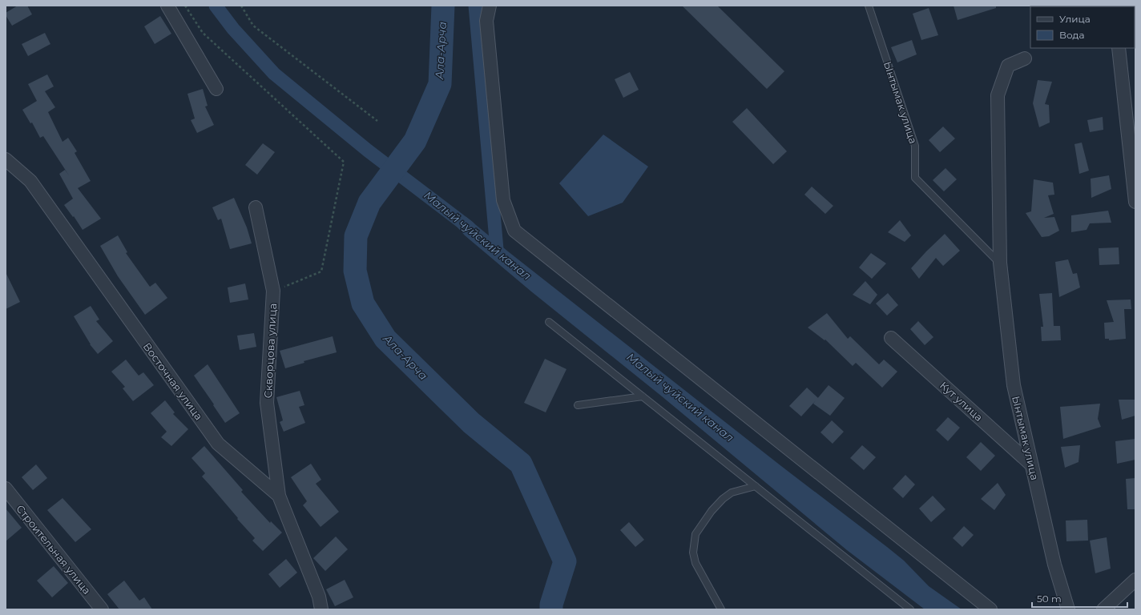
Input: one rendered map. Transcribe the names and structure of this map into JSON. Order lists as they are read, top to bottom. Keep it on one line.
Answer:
{"streets":{"street":["Ынтымак улица","Скворцова улица","Восточная улица","Кут улица","Строительная улица"]},"crossings":[["Ынтымак улица","Кут улица"],["Скворцова улица","Восточная улица"]],"water":["Ала-Арча","Малый чуйский канал"],"legend":["Улица","Вода"],"scale_bar":"50 m"}
